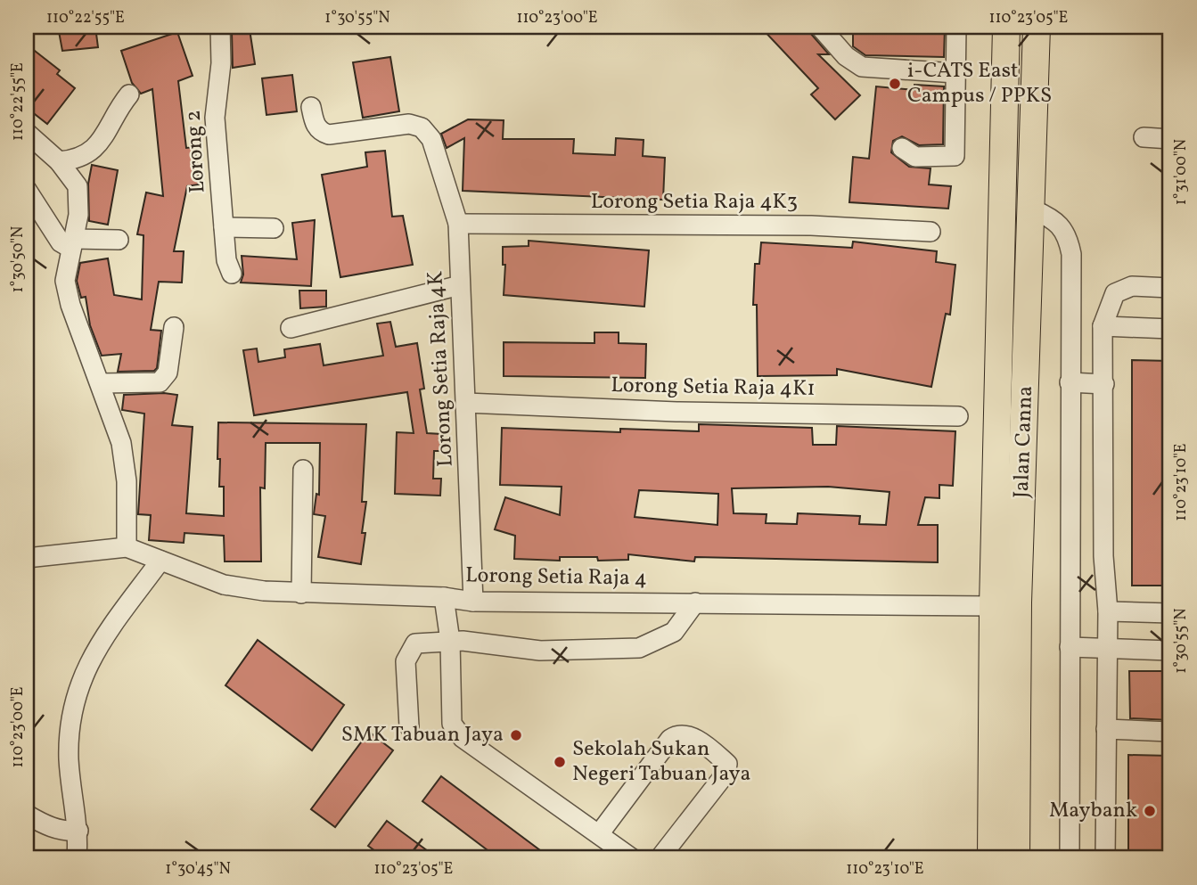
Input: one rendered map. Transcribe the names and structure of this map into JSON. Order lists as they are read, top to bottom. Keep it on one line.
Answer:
{"streets":{"highway":["Jalan Canna"],"street":["Lorong 2","Lorong Setia Raja 4K3","Lorong Setia Raja 4K","Lorong Setia Raja 4K1","Lorong Setia Raja 4"]},"crossings":[["Lorong Setia Raja 4K3","Lorong Setia Raja 4K"],["Lorong Setia Raja 4K","Lorong Setia Raja 4K1"],["Lorong Setia Raja 4K","Lorong Setia Raja 4"],["Jalan Canna","Lorong Setia Raja 4"]],"places":["i-CATS East Campus / PPKS","SMK Tabuan Jaya","Sekolah Sukan Negeri Tabuan Jaya","Maybank"],"coordinates":["110°22'55\"E","1°30'55\"N","110°23'00\"E","110°23'05\"E","1°31'00\"N","1°30'50\"N","110°23'10\"E","1°30'45\"N"]}
